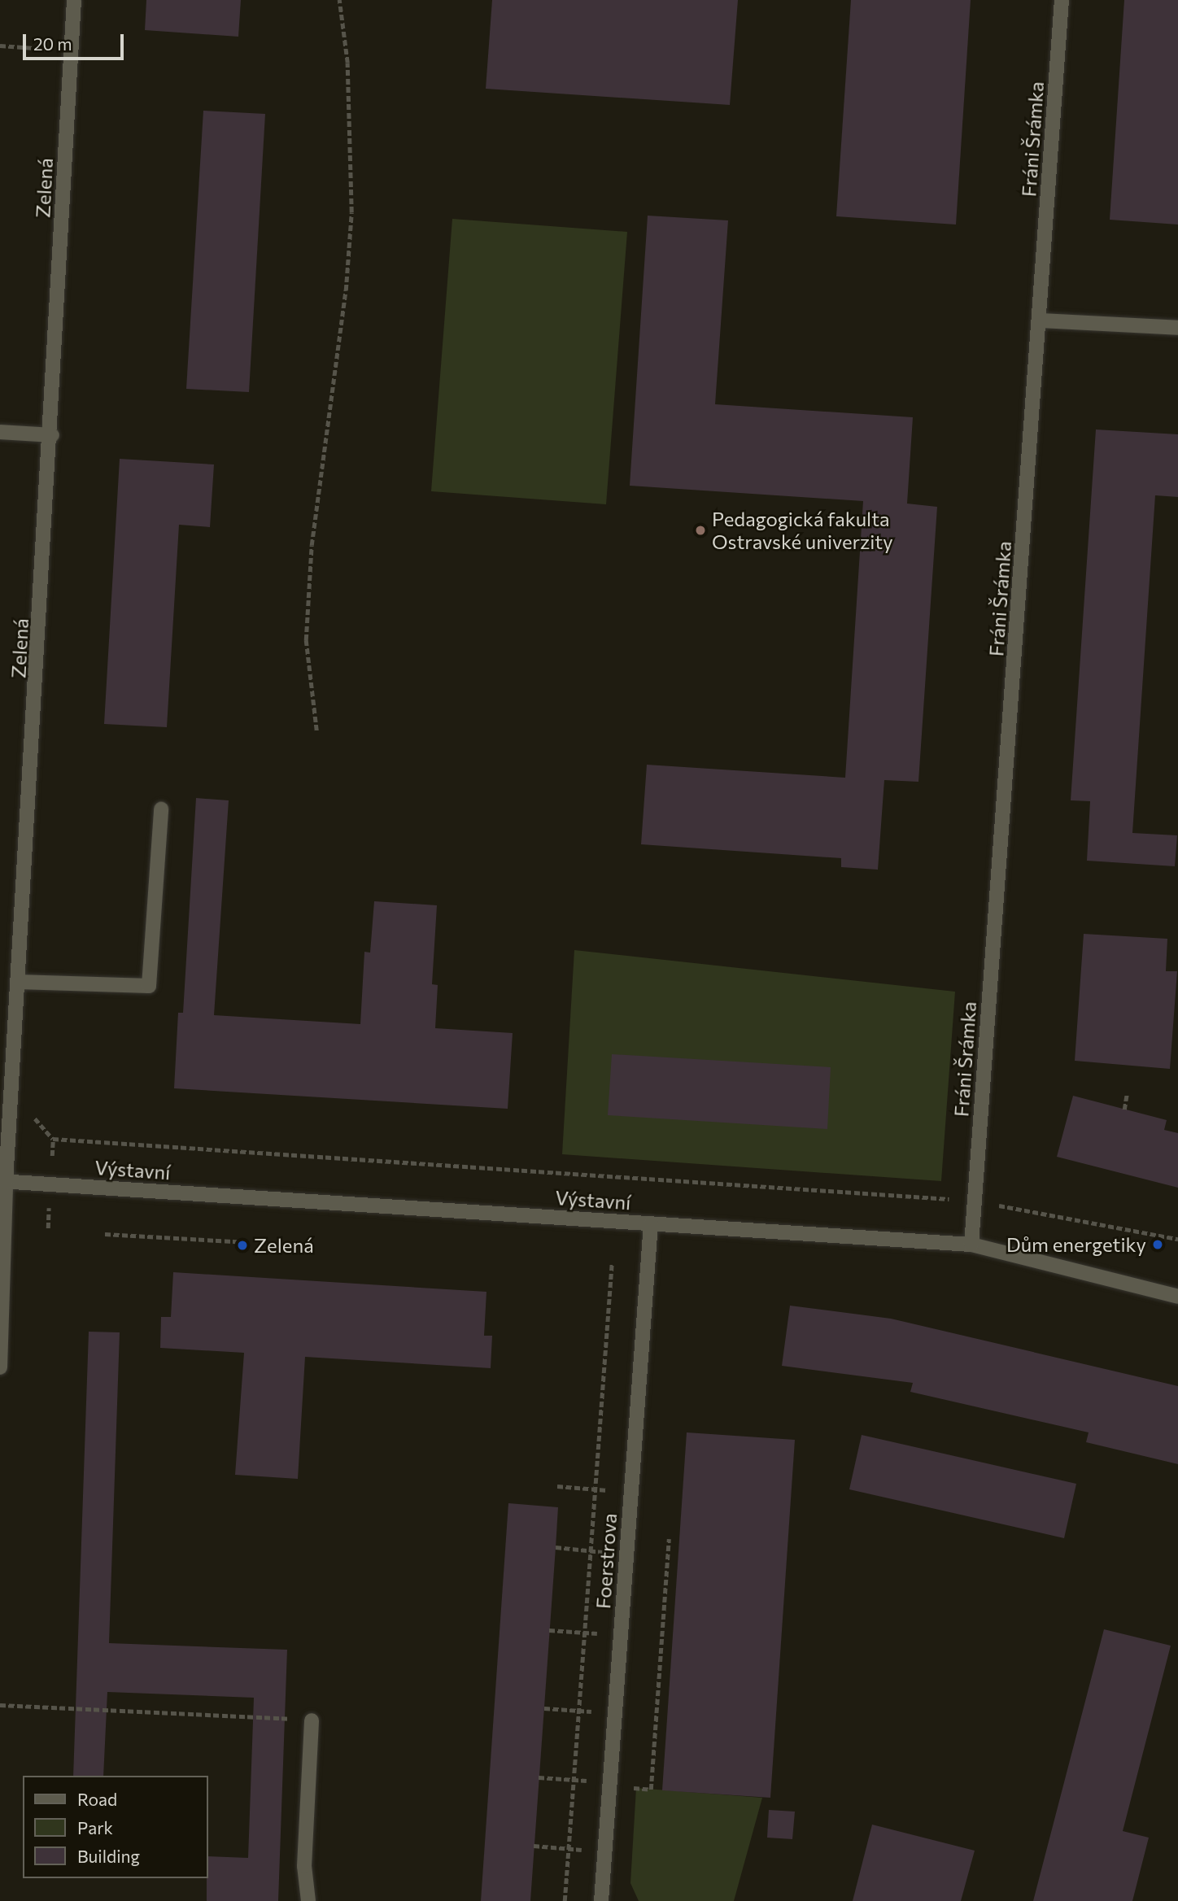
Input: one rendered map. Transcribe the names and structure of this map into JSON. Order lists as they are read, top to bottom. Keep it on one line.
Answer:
{"streets":{"street":["Fráni Šrámka","Zelená","Výstavní","Foerstrova"]},"crossings":[["Fráni Šrámka","Výstavní"],["Zelená","Výstavní"],["Výstavní","Foerstrova"]],"places":["Pedagogická fakulta Ostravské univerzity","Dům energetiky","Zelená"],"legend":["Road","Park","Building"],"scale_bar":"20 m"}
